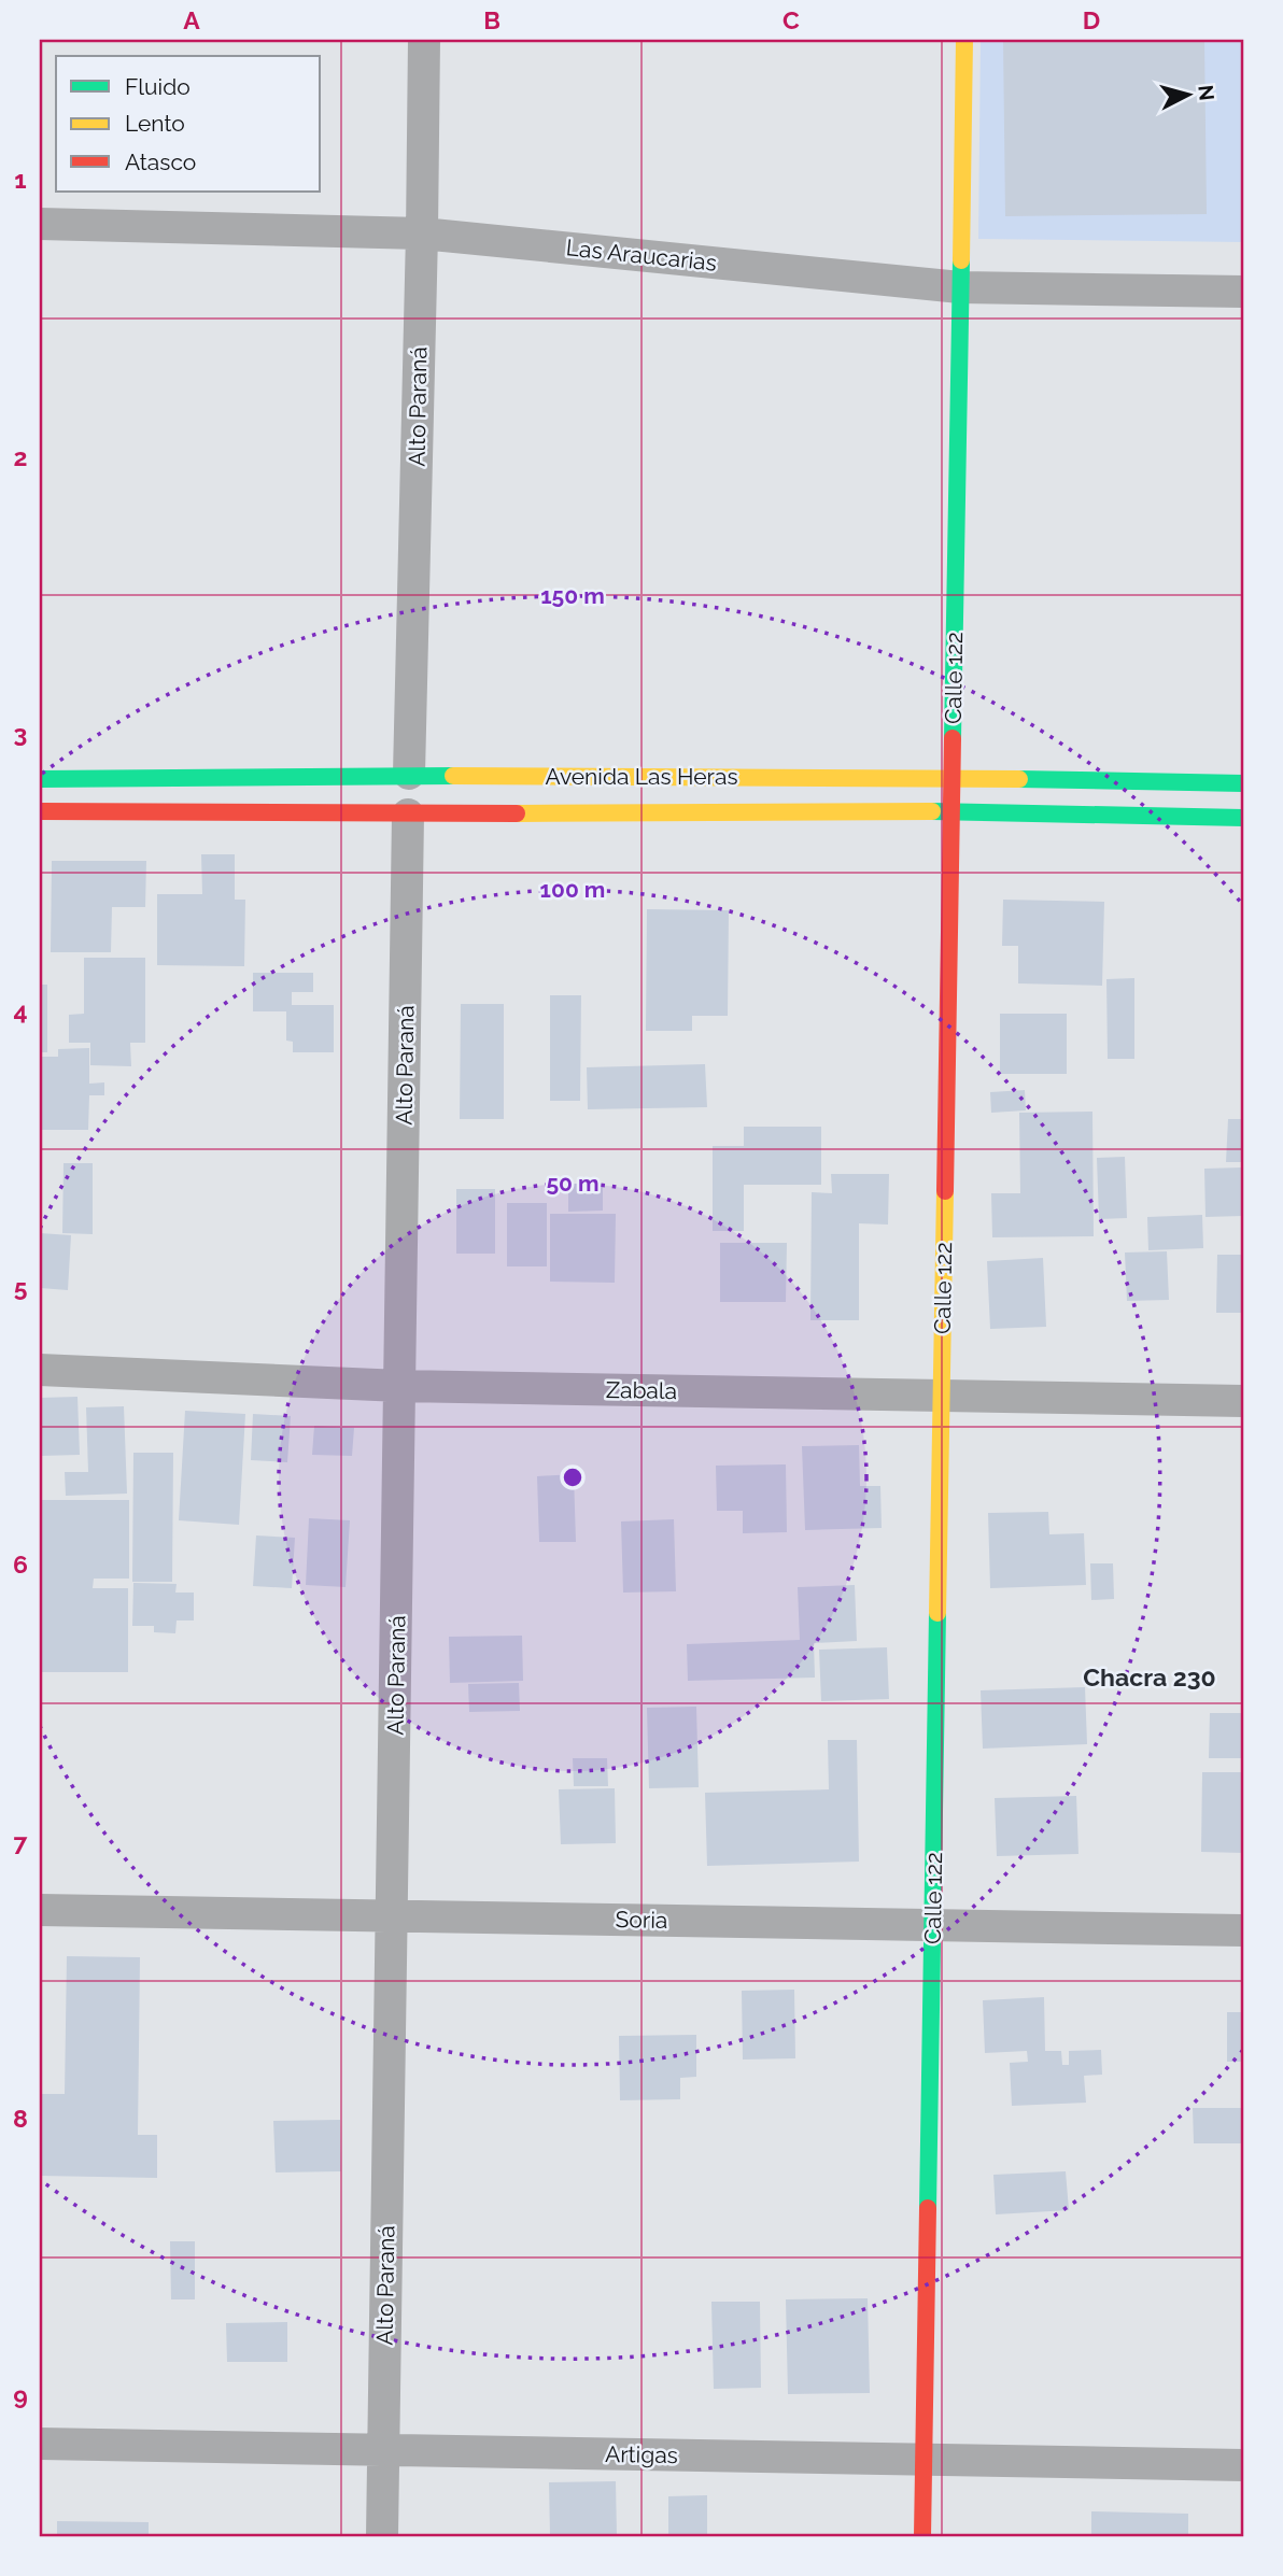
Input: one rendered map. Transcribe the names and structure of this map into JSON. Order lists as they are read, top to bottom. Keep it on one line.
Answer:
{"streets":{"street":["Las Araucarias","Alto Paraná","Calle 122","Avenida Las Heras","Zabala","Soria","Artigas"]},"crossings":[["Las Araucarias","Alto Paraná"],["Las Araucarias","Calle 122"],["Alto Paraná","Avenida Las Heras"],["Alto Paraná","Zabala"],["Alto Paraná","Soria"],["Alto Paraná","Artigas"],["Calle 122","Avenida Las Heras"],["Calle 122","Zabala"],["Calle 122","Soria"],["Calle 122","Artigas"]],"districts":["Chacra 230"],"legend":["Fluido","Lento","Atasco"],"north":"right","grid":{"columns":["A","B","C","D"],"rows":["1","2","3","4","5","6","7","8","9"]},"rings":["150 m","100 m","50 m"]}
